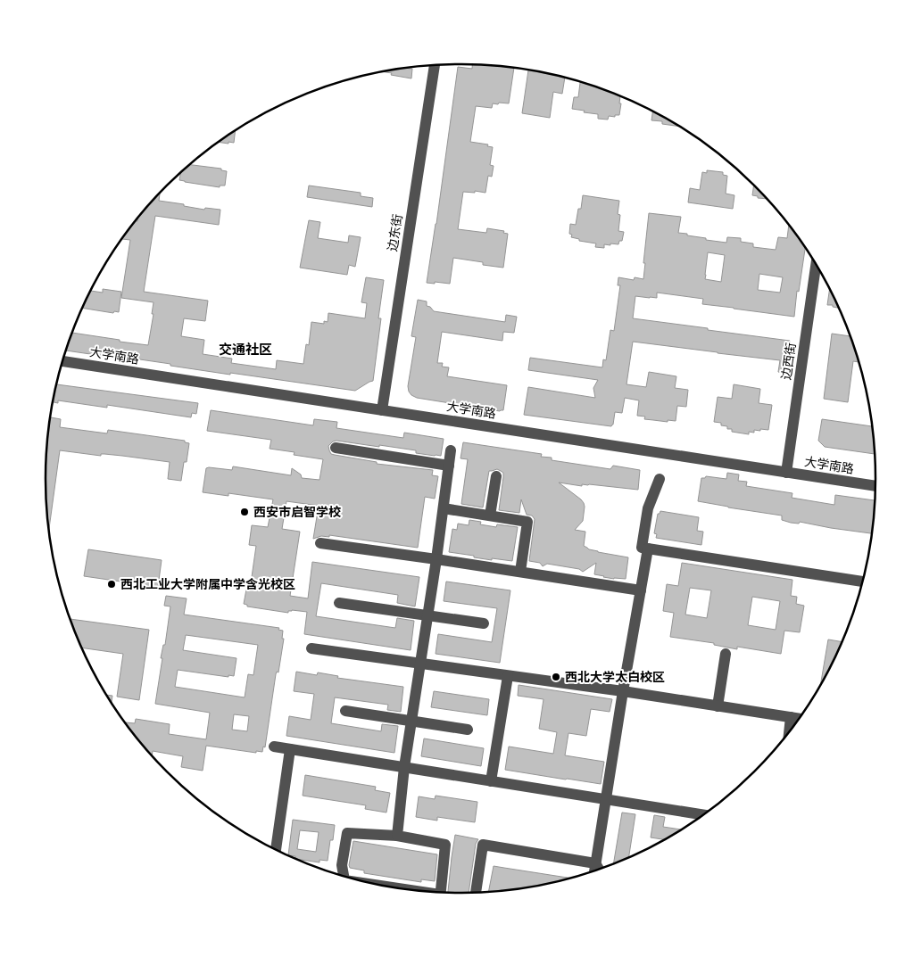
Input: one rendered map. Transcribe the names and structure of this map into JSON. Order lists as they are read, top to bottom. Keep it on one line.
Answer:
{"streets":{"street":["边东街","大学南路","边西街"]},"crossings":[["边东街","大学南路"],["大学南路","边西街"]],"districts":["交通社区"],"places":["西安市启智学校","西北工业大学附属中学含光校区","西北大学太白校区"]}
